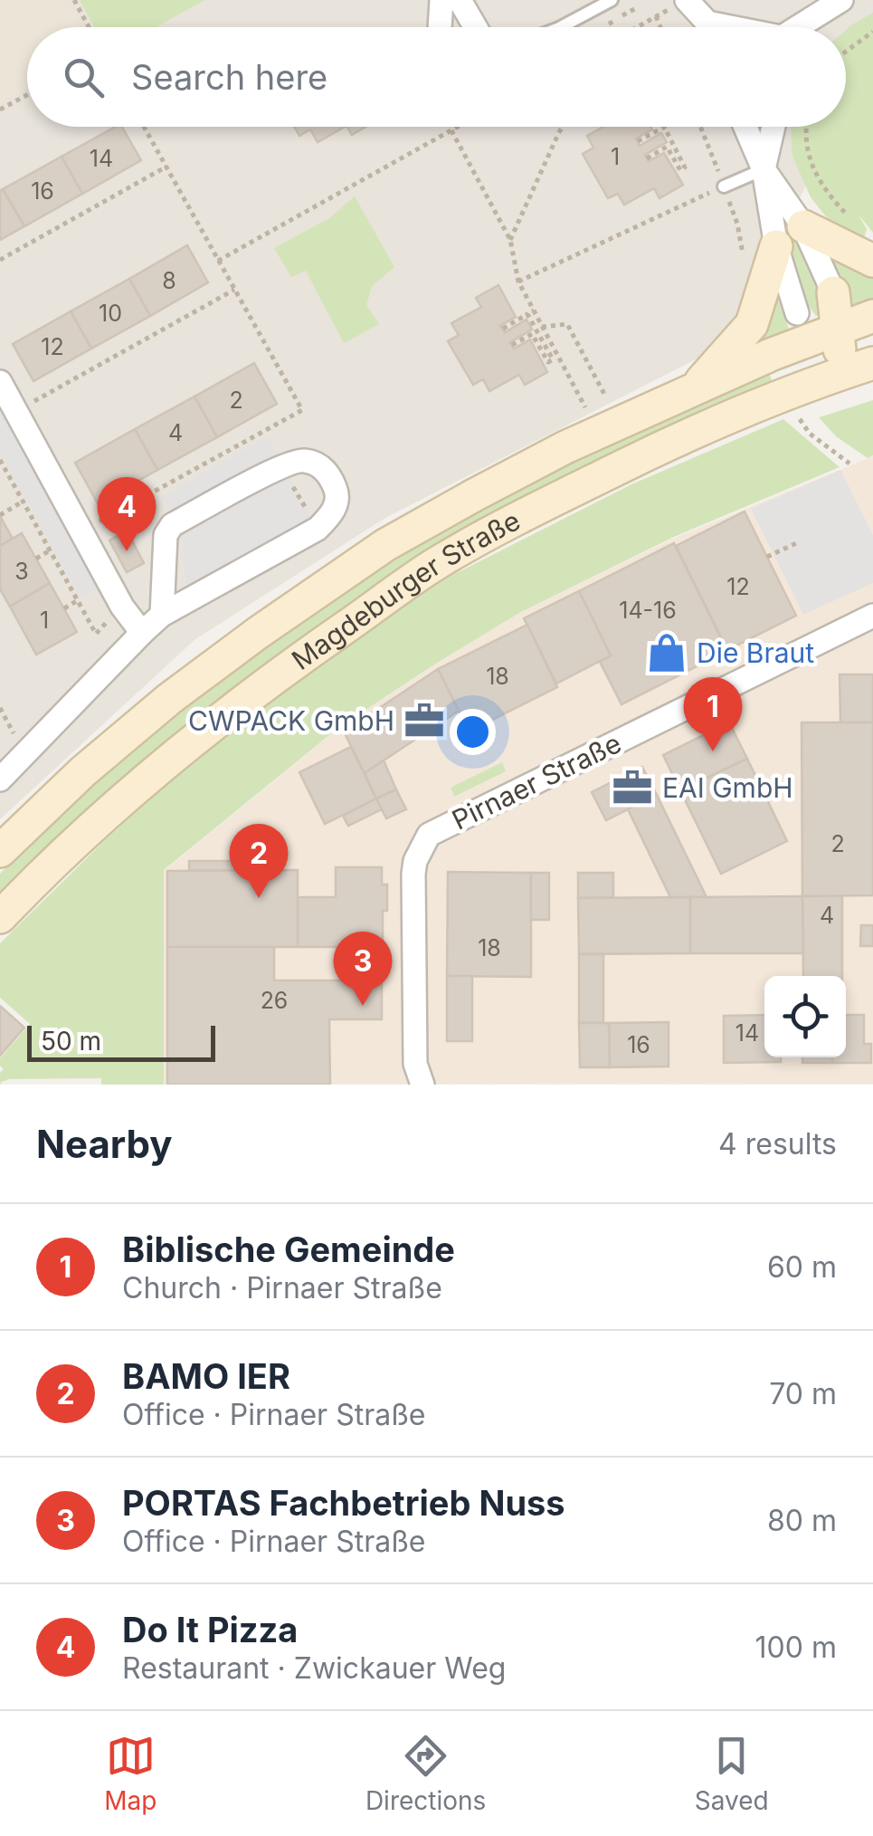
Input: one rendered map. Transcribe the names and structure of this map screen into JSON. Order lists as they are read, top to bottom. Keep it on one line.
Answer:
{"streets":{"main road":["Magdeburger Straße"],"street":["Pirnaer Straße"]},"places":{"shop":["Die Braut"],"office":["CWPACK GmbH","EAI GmbH"]},"house_numbers":["1","14","16","8","10","12","2","4","3","12","14-16","1","18","2","4","18","26","14","16"],"scale_bar":"50 m","page":{"search":"Search here","pins":["4","1","2","3"],"scale":"50 m","heading":["Nearby","4 results"],"list":[{"mark":"1","name":"Biblische Gemeinde","note":"Church · Pirnaer Straße","value":"60 m"},{"mark":"2","name":"BAMO IER","note":"Office · Pirnaer Straße","value":"70 m"},{"mark":"3","name":"PORTAS Fachbetrieb Nuss","note":"Office · Pirnaer Straße","value":"80 m"},{"mark":"4","name":"Do It Pizza","note":"Restaurant · Zwickauer Weg","value":"100 m"}],"nav":["Map","Directions","Saved"]}}
